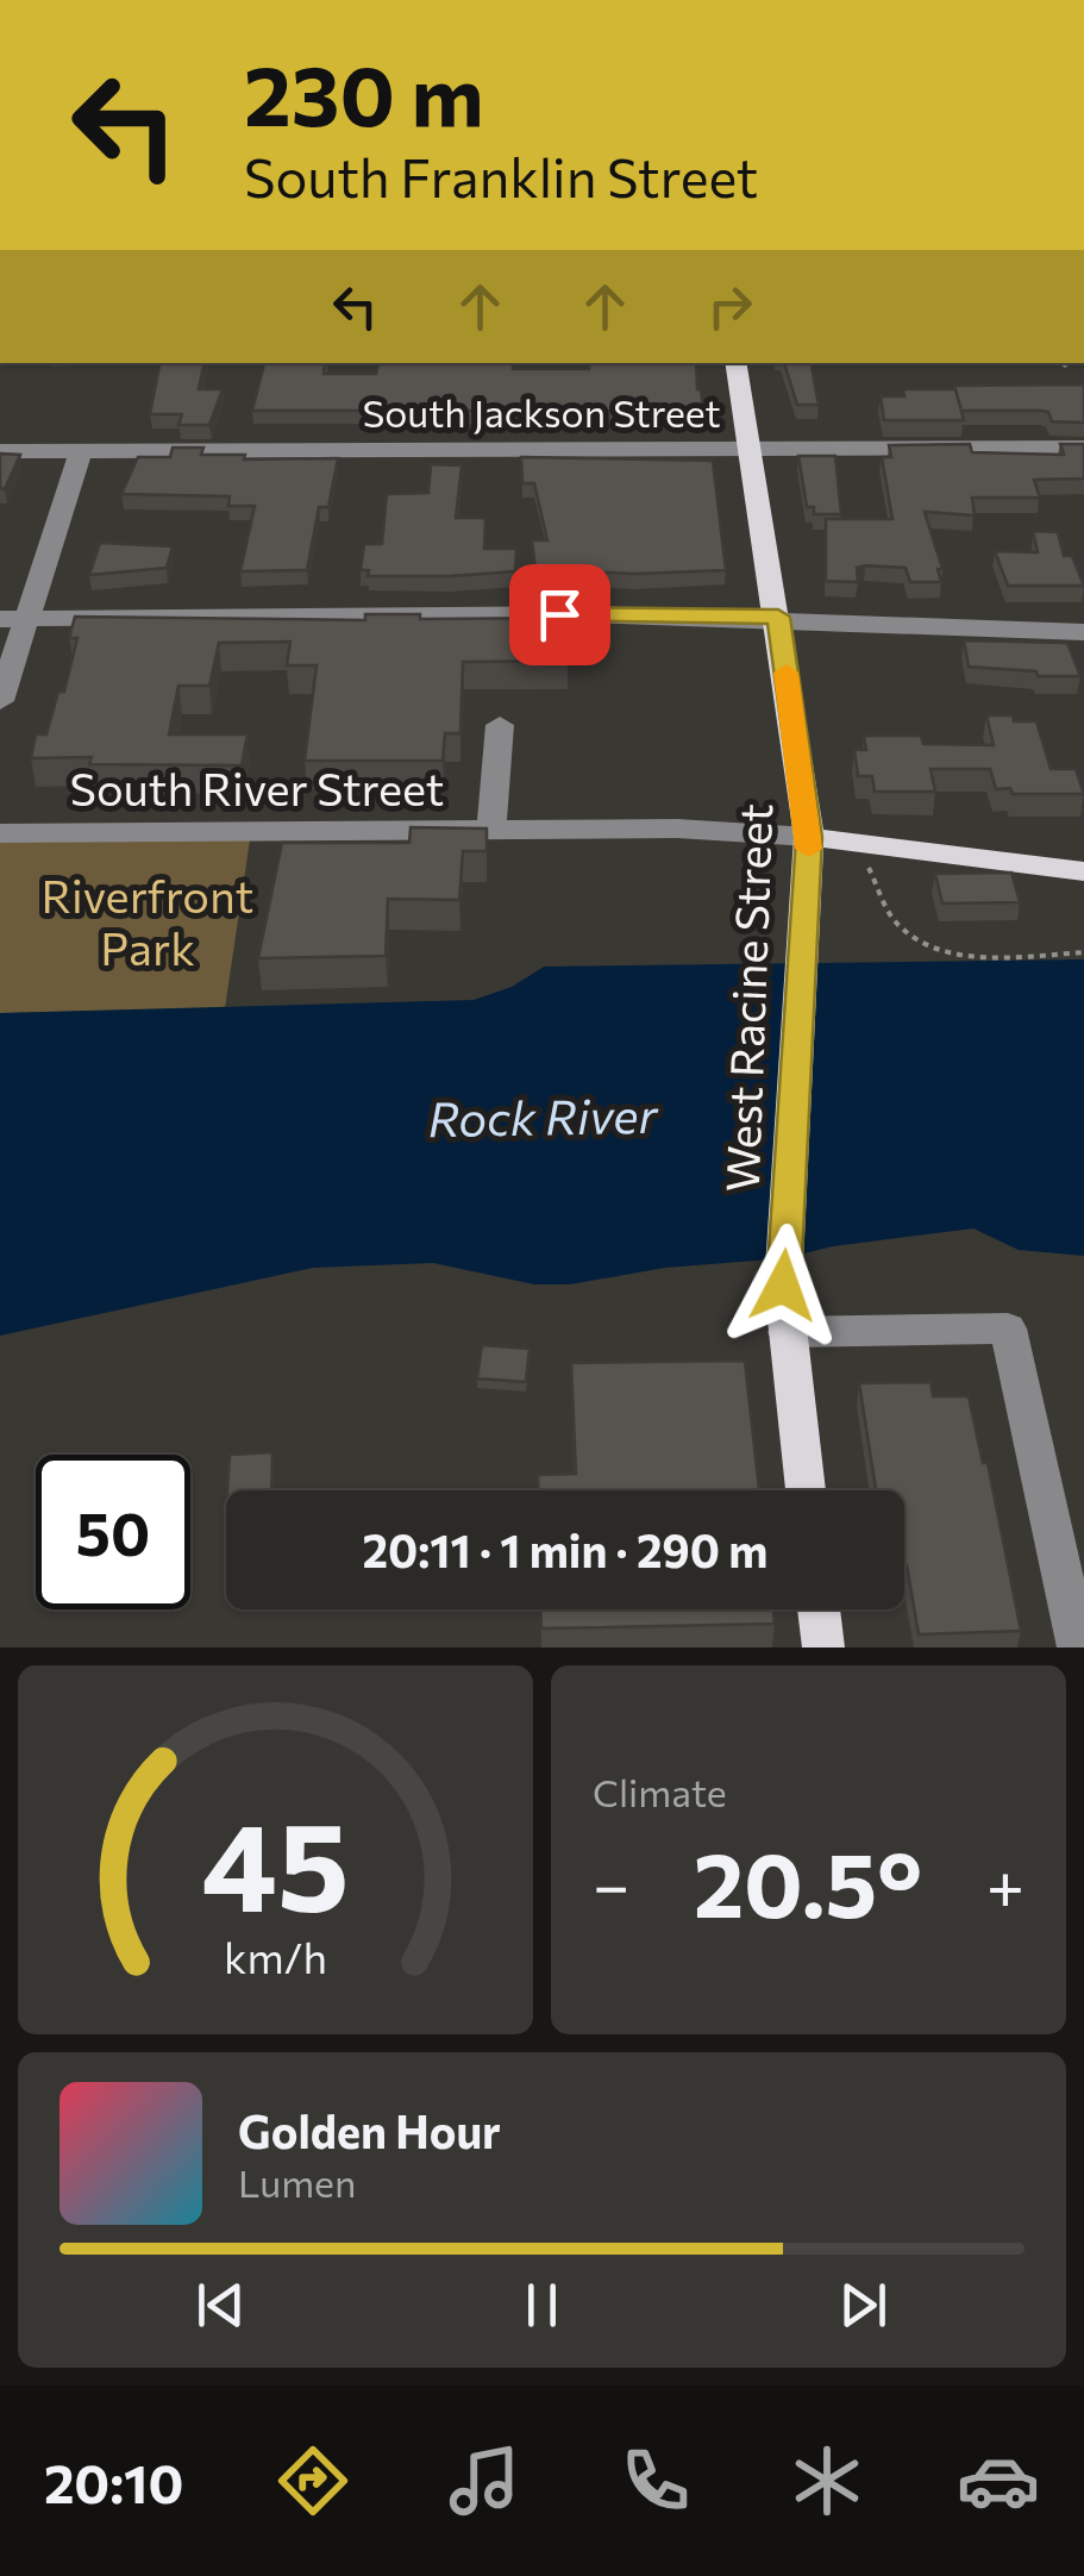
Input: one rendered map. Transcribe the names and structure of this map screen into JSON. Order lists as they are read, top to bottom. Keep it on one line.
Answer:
{"streets":{"main road":["South River Street","West Racine Street"],"street":["South Jackson Street"]},"crossings":[["South Jackson Street","West Racine Street"],["South River Street","West Racine Street"]],"water":["Rock River"],"parks":["Riverfront Park"],"page":{"turn":["230 m","South Franklin Street"],"limit":"50","trip":"20:11 · 1 min · 290 m","tile":"Climate","heat":["−","20.5°","+"],"song":["Golden Hour","Lumen"],"tabs":"20:10","gauge":["45","km/h"]}}
